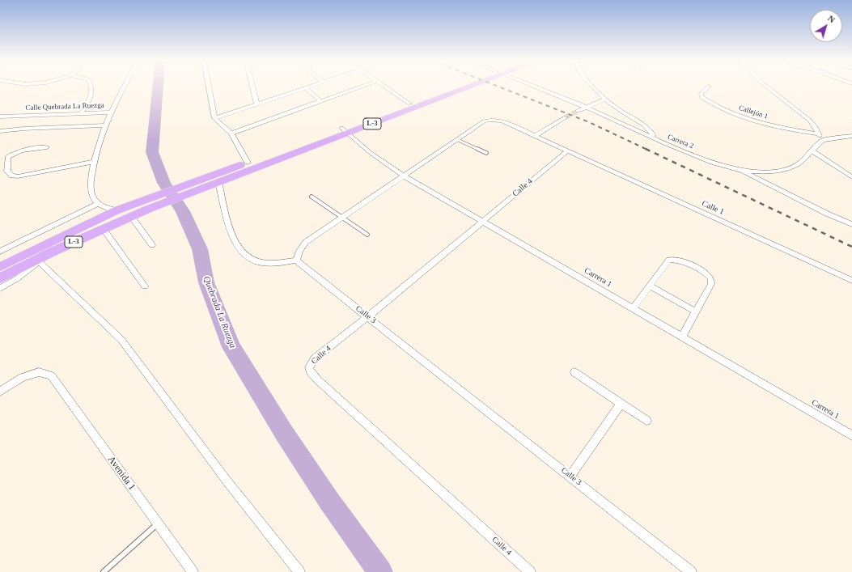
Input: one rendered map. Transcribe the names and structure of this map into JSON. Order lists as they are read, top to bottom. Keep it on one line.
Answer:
{"streets":{"main road":["L-3"],"street":["Calle Quebrada La Ruezga","Callejón 1","Carrera 2","Calle 4","Calle 1","Carrera 1","Calle 3","Avenida 1"]},"crossings":[["L-3","Carrera 1"],["Calle 4","Calle 1"],["Calle 4","Carrera 1"],["Calle 4","Calle 3"]],"water":["Quebrada La Ruezga"],"north":"top right"}
